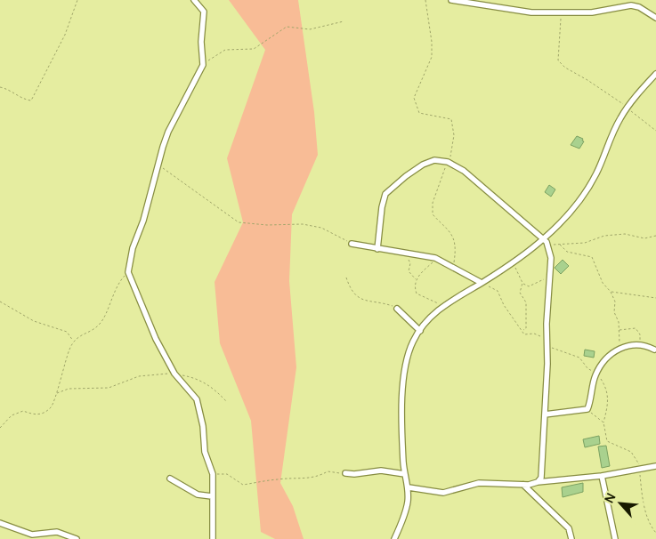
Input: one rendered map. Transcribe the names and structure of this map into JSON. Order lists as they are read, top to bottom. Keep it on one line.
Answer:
{"north":"top left"}
